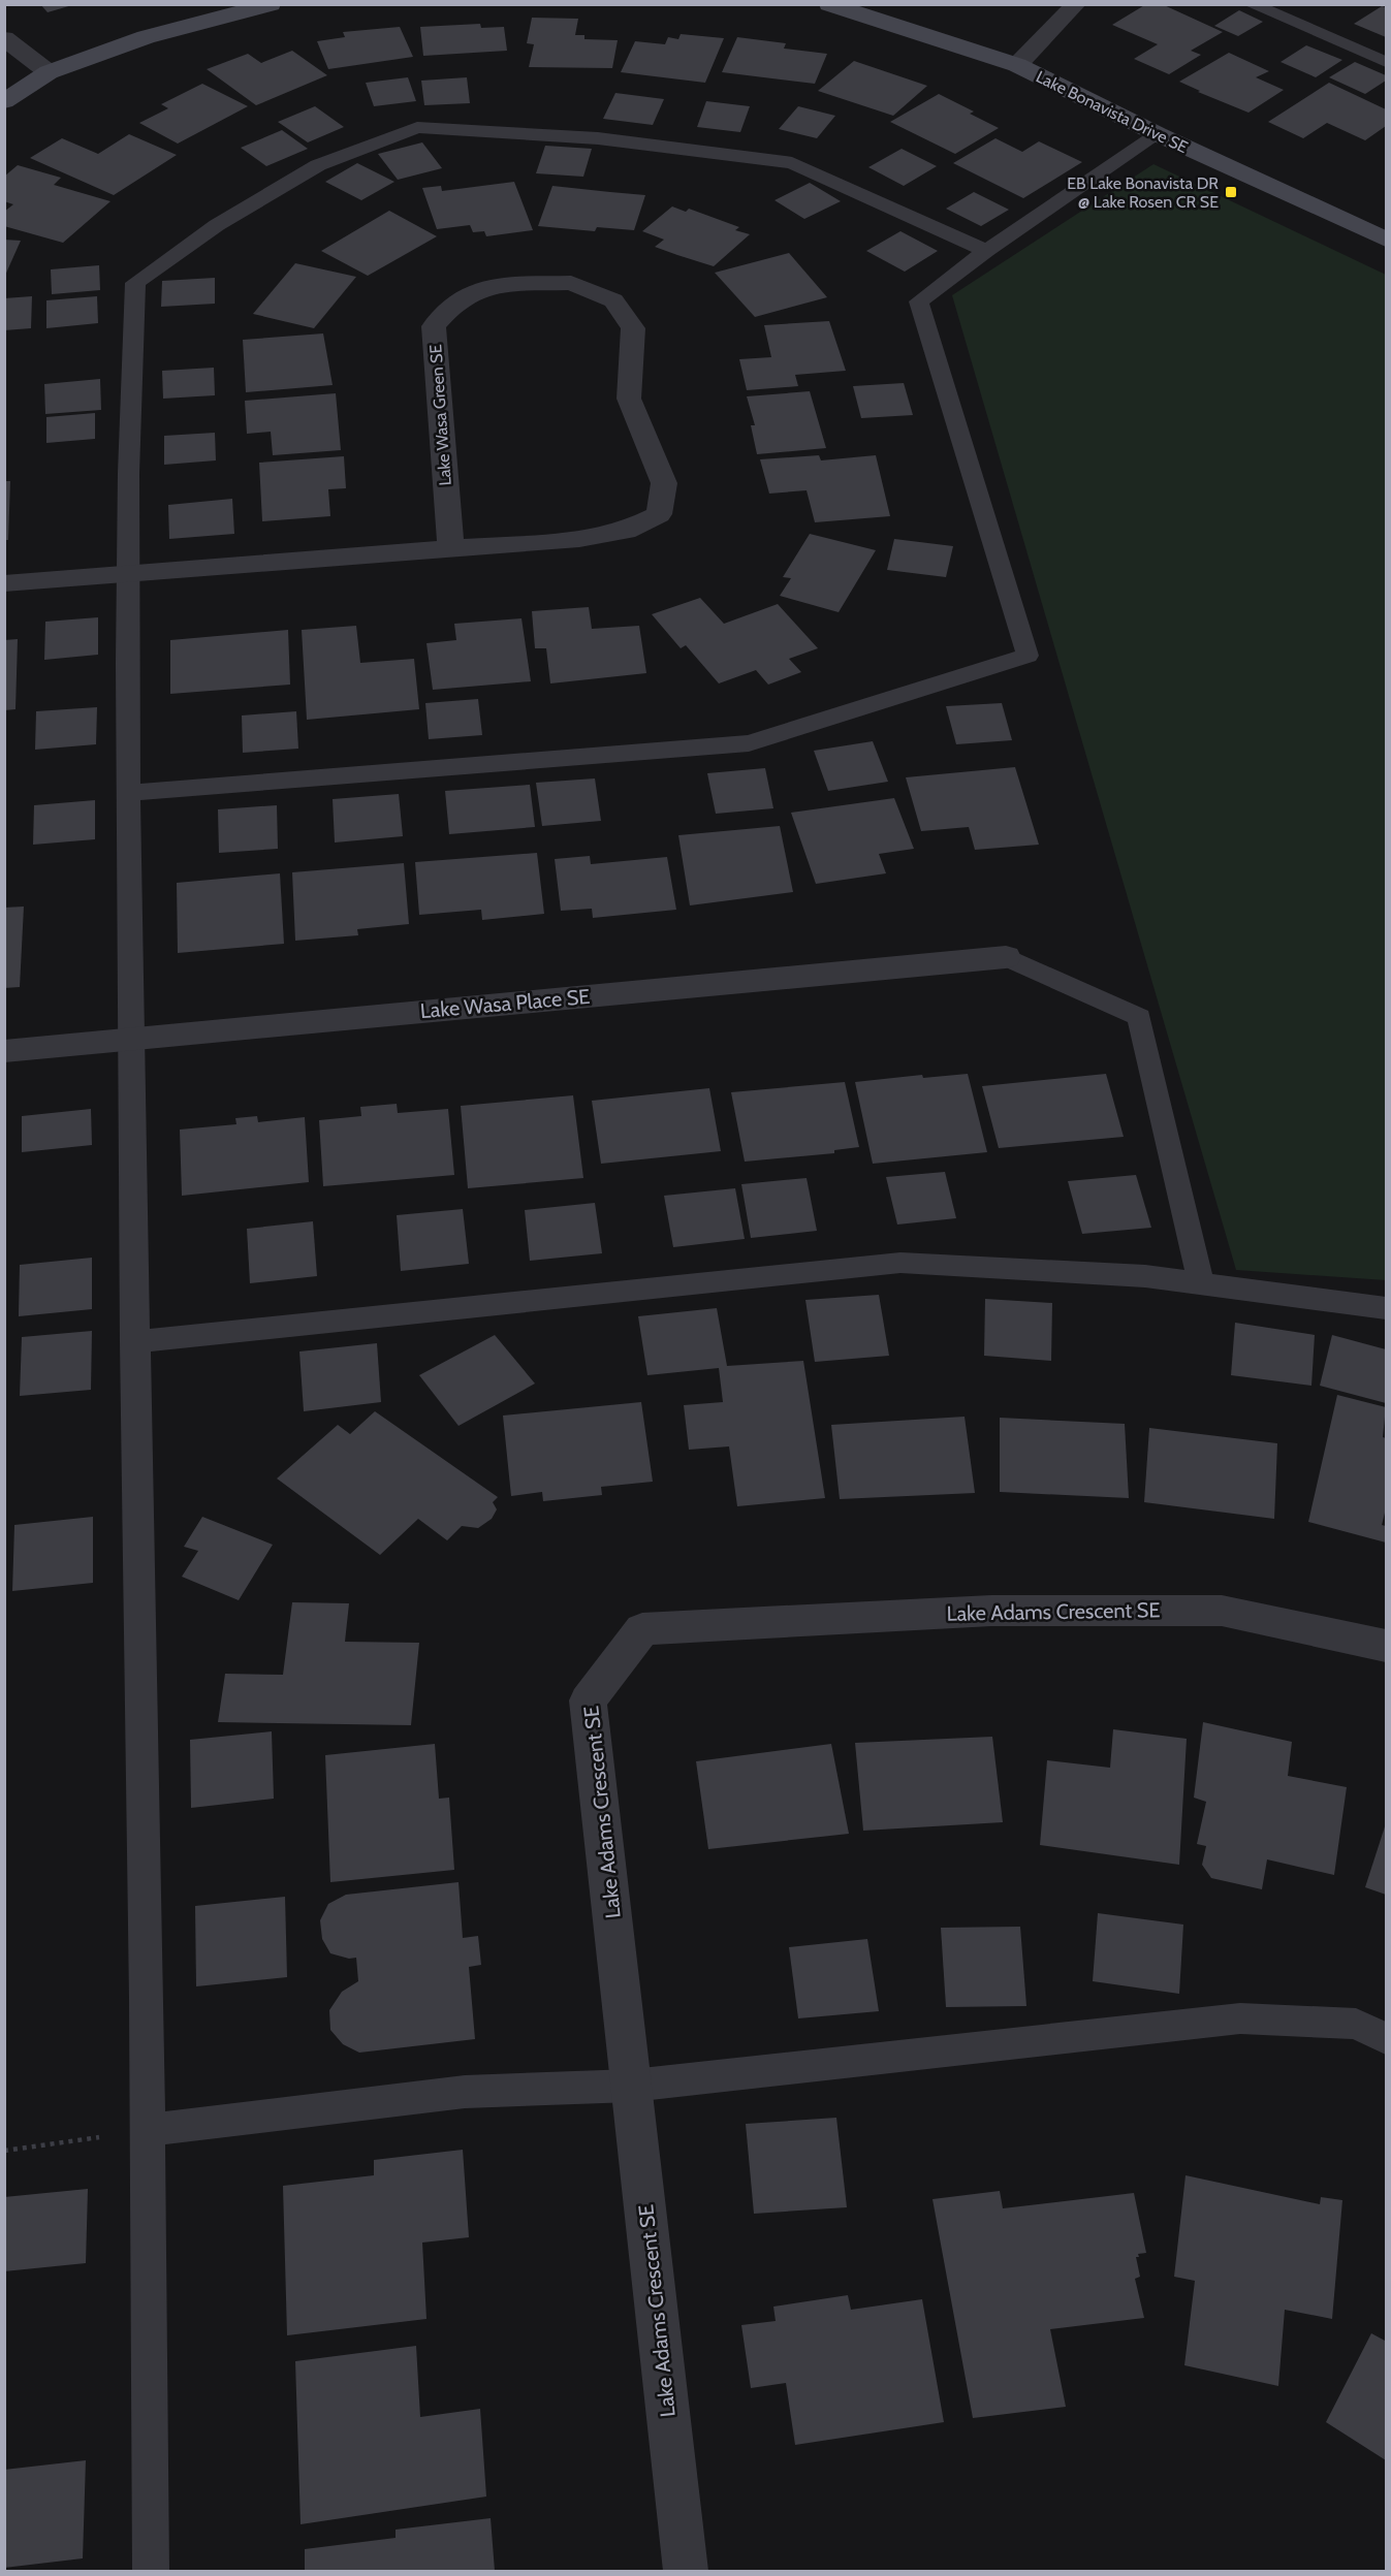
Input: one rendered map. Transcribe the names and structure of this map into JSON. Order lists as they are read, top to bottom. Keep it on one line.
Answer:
{"streets":{"street":["Lake Bonavista Drive SE","Lake Wasa Green SE","Lake Wasa Place SE","Lake Adams Crescent SE"]},"places":{"transit":["EB Lake Bonavista DR @ Lake Rosen CR SE"]}}
